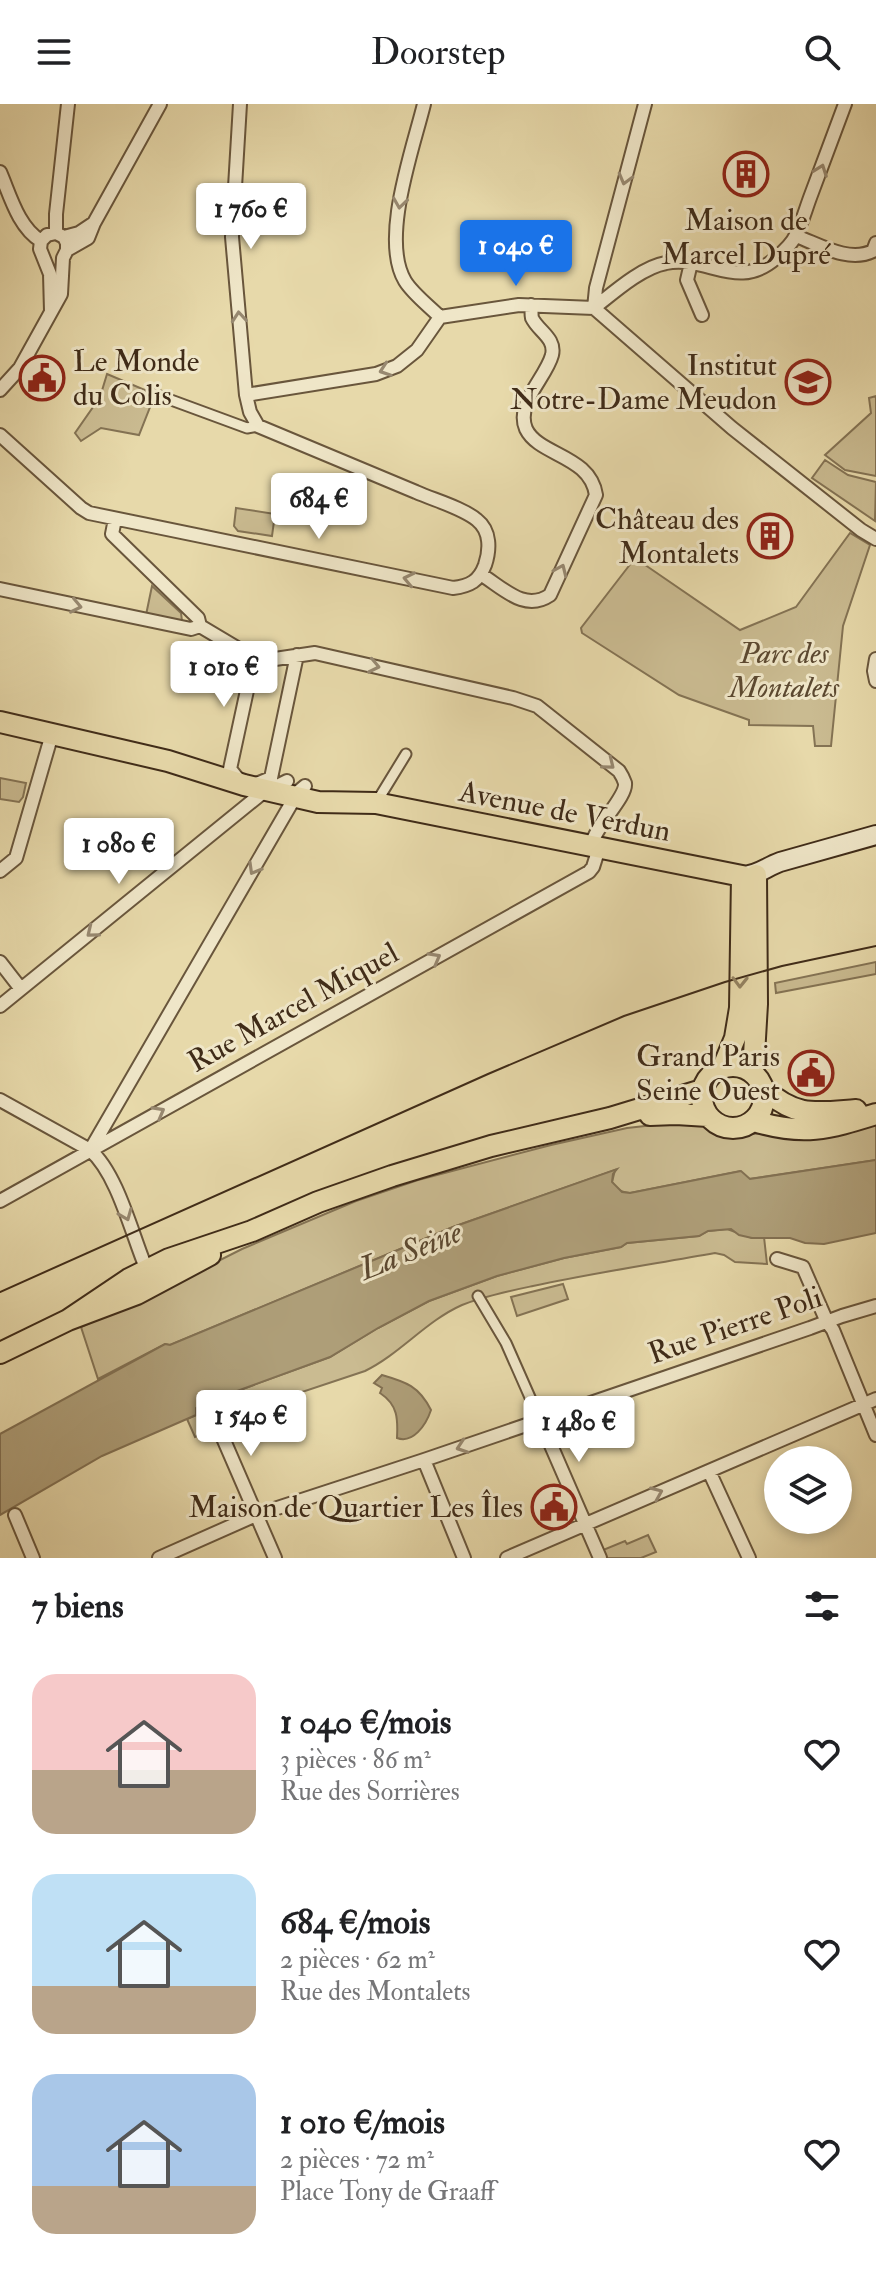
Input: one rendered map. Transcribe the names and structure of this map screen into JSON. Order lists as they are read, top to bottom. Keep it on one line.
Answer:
{"streets":{"main road":["Avenue de Verdun"],"street":["Rue Marcel Miquel","Rue Pierre Poli"]},"crossings":[["Avenue de Verdun","Rue Marcel Miquel"]],"water":["La Seine"],"parks":["Parc des Montalets"],"places":{"building":["Maison de Marcel Dupré","Château des Montalets"],"public building":["Le Monde du Colis","Grand Paris Seine Ouest","Maison de Quartier Les Îles"],"school or university":["Institut Notre-Dame Meudon"]},"page":{"header":"Doorstep","price":["1 760 €","1 040 €","684 €","1 010 €","1 080 €","1 540 €","1 480 €"],"heading":"7 biens","list":[{"name":"1 040 €/mois","note":"3 pièces · 86 m² · Rue des Sorrières"},{"name":"684 €/mois","note":"2 pièces · 62 m² · Rue des Montalets"},{"name":"1 010 €/mois","note":"2 pièces · 72 m² · Place Tony de Graaff"}]}}
